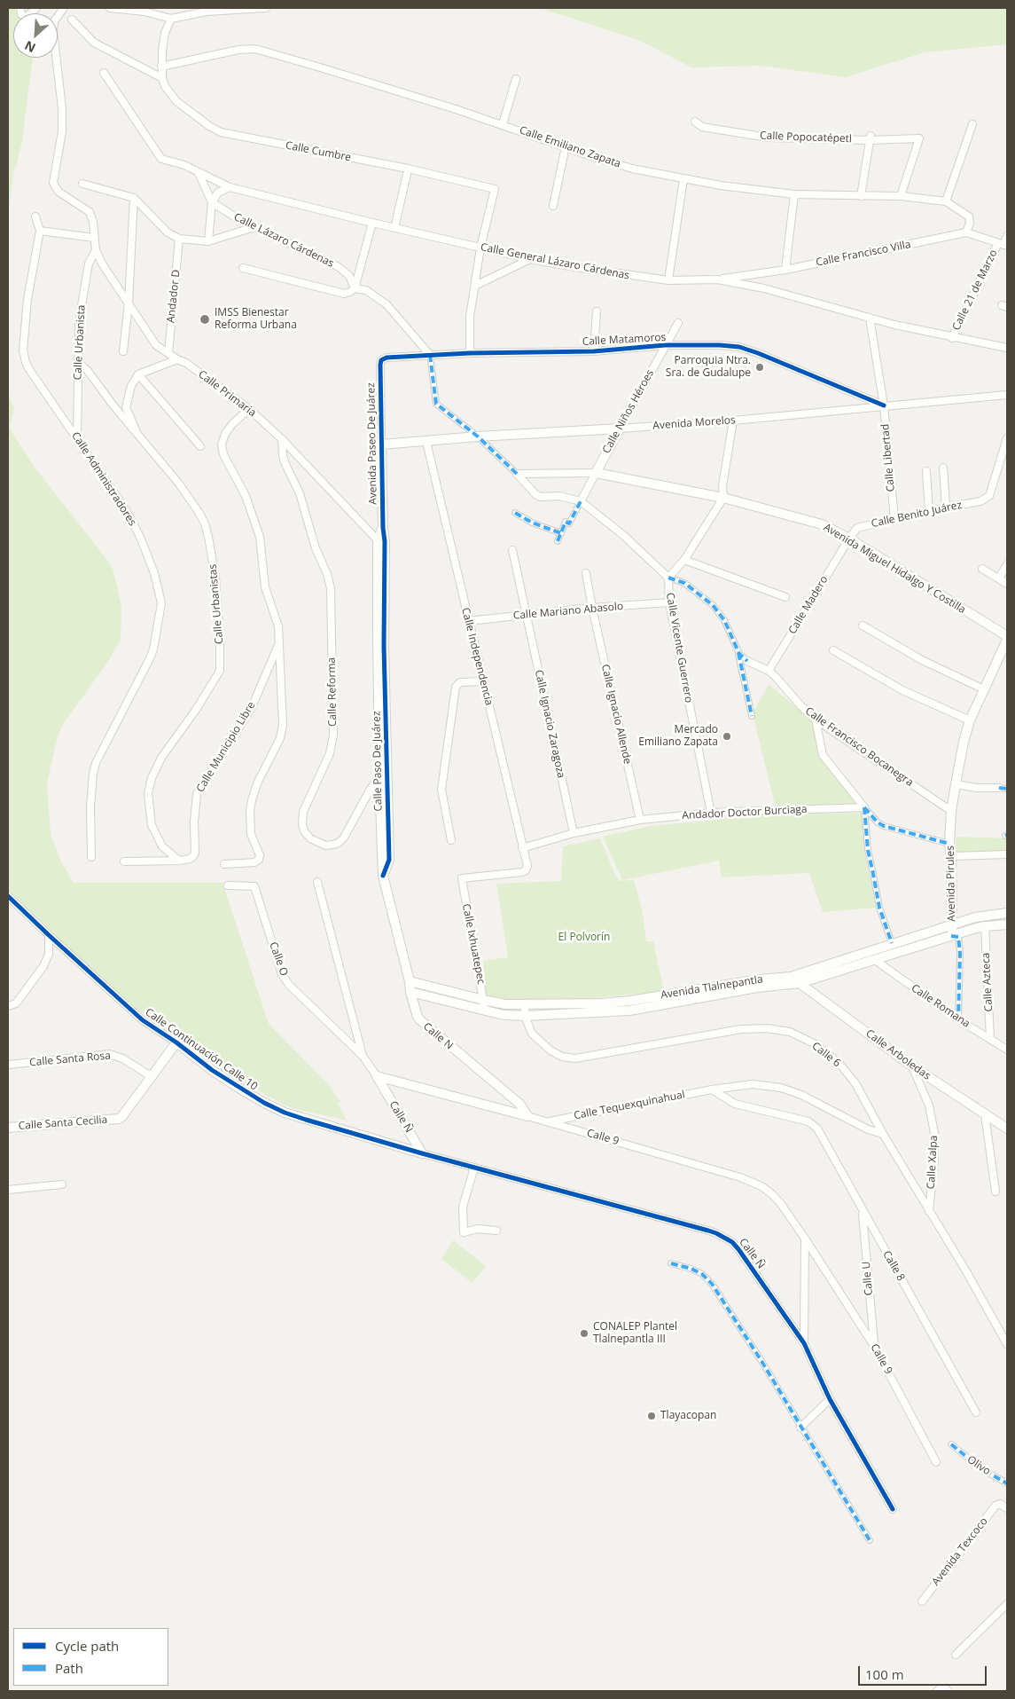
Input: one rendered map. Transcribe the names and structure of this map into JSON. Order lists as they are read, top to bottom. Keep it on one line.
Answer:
{"streets":{"street":["Calle Popocatépetl","Calle Emiliano Zapata","Calle Cumbre","Calle Lázaro Cárdenas","Calle Francisco Villa","Calle General Lázaro Cárdenas","Calle 21 de Marzo","Andador D","Calle Matamoros","Calle Urbanista","Calle Primaria","Calle Niños Héroes","Avenida Morelos","Avenida Paseo De Juárez","Calle Libertad","Calle Administradores","Calle Benito Juárez","Avenida Miguel Hidalgo Y Costilla","Calle Urbanistas","Calle Madero","Calle Mariano Abasolo","Calle Vicente Guerrero","Calle Independencia","Calle Reforma","Calle Ignacio Allende","Calle Ignacio Zaragoza","Calle Municipio Libre","Calle Francisco Bocanegra","Calle Paso De Juárez","Andador Doctor Burciaga","Avenida Pirules","Calle Ixhuatepec","Calle O","Calle Azteca","Avenida Tlalnepantla","Calle Romana","Calle N","Calle Continuación Calle 10","Calle 6","Calle Arboledas","Calle Santa Rosa","Calle Tequexquinahual","Calle Ñ","Calle Santa Cecilia","Calle 9","Calle Xalpa","Calle 8","Calle U","Olivo","Avenida Texcoco"]},"crossings":[["Calle Popocatépetl","Calle Emiliano Zapata"],["Calle Emiliano Zapata","Calle Cumbre"],["Calle Emiliano Zapata","Calle Francisco Villa"],["Calle Cumbre","Calle General Lázaro Cárdenas"],["Calle Francisco Villa","Calle General Lázaro Cárdenas"],["Calle General Lázaro Cárdenas","Calle 21 de Marzo"],["Calle General Lázaro Cárdenas","Calle Libertad"],["Andador D","Calle Primaria"],["Calle Matamoros","Calle Niños Héroes"],["Calle Matamoros","Avenida Morelos"],["Calle Matamoros","Avenida Paseo De Juárez"],["Calle Matamoros","Calle Libertad"],["Calle Urbanista","Calle Primaria"],["Calle Urbanista","Calle Administradores"],["Calle Urbanista","Calle Urbanistas"],["Calle Primaria","Avenida Paseo De Juárez"],["Calle Primaria","Calle Reforma"],["Calle Niños Héroes","Avenida Morelos"],["Calle Niños Héroes","Avenida Miguel Hidalgo Y Costilla"],["Avenida Morelos","Avenida Paseo De Juárez"],["Avenida Morelos","Calle Libertad"],["Avenida Morelos","Calle Vicente Guerrero"],["Avenida Morelos","Calle Independencia"],["Avenida Paseo De Juárez","Calle Paso De Juárez"],["Calle Libertad","Calle Benito Juárez"],["Calle Benito Juárez","Avenida Miguel Hidalgo Y Costilla"],["Calle Benito Juárez","Calle Madero"],["Avenida Miguel Hidalgo Y Costilla","Calle Madero"],["Avenida Miguel Hidalgo Y Costilla","Calle Vicente Guerrero"],["Calle Urbanistas","Calle Municipio Libre"],["Calle Madero","Calle Francisco Bocanegra"],["Calle Mariano Abasolo","Calle Vicente Guerrero"],["Calle Mariano Abasolo","Calle Independencia"],["Calle Mariano Abasolo","Calle Ignacio Allende"],["Calle Mariano Abasolo","Calle Ignacio Zaragoza"],["Calle Vicente Guerrero","Calle Francisco Bocanegra"],["Calle Vicente Guerrero","Andador Doctor Burciaga"],["Calle Independencia","Andador Doctor Burciaga"],["Calle Independencia","Calle Ixhuatepec"],["Calle Reforma","Calle Paso De Juárez"],["Calle Ignacio Allende","Andador Doctor Burciaga"],["Calle Ignacio Zaragoza","Andador Doctor Burciaga"],["Calle Francisco Bocanegra","Avenida Pirules"],["Calle Paso De Juárez","Calle N"],["Avenida Pirules","Avenida Tlalnepantla"],["Calle Ixhuatepec","Avenida Tlalnepantla"],["Calle O","Calle Ñ"],["Calle Azteca","Avenida Tlalnepantla"],["Calle Azteca","Calle Romana"],["Avenida Tlalnepantla","Calle Romana"],["Avenida Tlalnepantla","Calle N"],["Avenida Tlalnepantla","Calle 6"],["Avenida Tlalnepantla","Calle Arboledas"],["Calle N","Calle 9"],["Calle Continuación Calle 10","Calle Ñ"],["Calle 6","Calle Tequexquinahual"],["Calle 6","Calle Xalpa"],["Calle Arboledas","Calle Xalpa"],["Calle Santa Rosa","Calle Santa Cecilia"],["Calle Tequexquinahual","Calle 9"],["Calle Tequexquinahual","Calle 8"],["Calle Ñ","Calle 9"],["Calle 9","Calle U"],["Calle 8","Calle U"]],"parks":["El Polvorín"],"places":["IMSS Bienestar Reforma Urbana","Parroquia Ntra. Sra. de Gudalupe","Mercado Emiliano Zapata","CONALEP Plantel Tlalnepantla III","Tlayacopan"],"legend":["Cycle path","Path"],"scale_bar":"100 m","north":"bottom left"}
